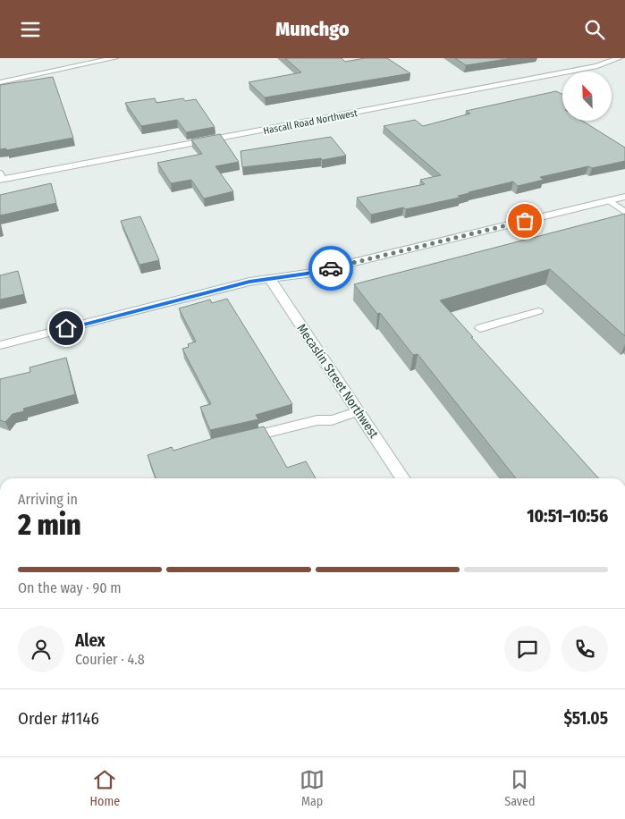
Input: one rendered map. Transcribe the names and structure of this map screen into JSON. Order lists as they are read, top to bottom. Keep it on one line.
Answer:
{"streets":{"street":["Hascall Road Northwest","Mecaslin Street Northwest"]},"north":"top left","page":{"header":"Munchgo","heading":["2 min","Arriving in","10:51–10:56"],"panel":["Alex","Courier · 4.8","Order #1146","$51.05"],"bar":"On the way · 90 m","tabs":["Home","Map","Saved"]}}
